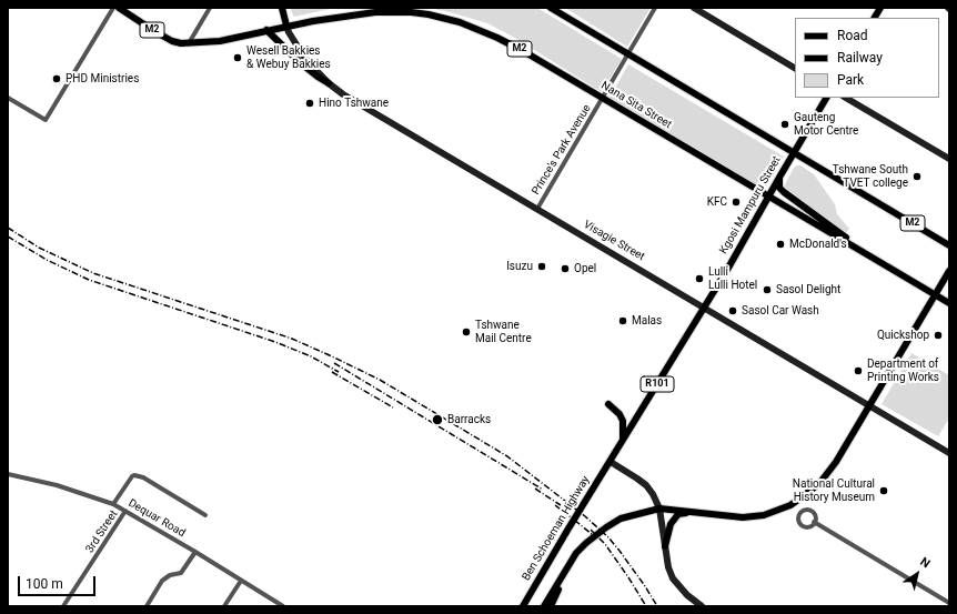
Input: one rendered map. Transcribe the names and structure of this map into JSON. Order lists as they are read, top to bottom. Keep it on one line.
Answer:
{"streets":{"main road":["M2","Nana Sita Street","Kgosi Mampuru Street","R101","Ben Schoeman Highway"],"street":["Prince's Park Avenue","Visagie Street","Dequar Road","3rd Street"]},"crossings":[["M2","Nana Sita Street"],["M2","Prince's Park Avenue"],["M2","Kgosi Mampuru Street"],["M2","Visagie Street"],["Nana Sita Street","Prince's Park Avenue"],["Nana Sita Street","Kgosi Mampuru Street"],["Nana Sita Street","Visagie Street"],["Prince's Park Avenue","Visagie Street"],["Kgosi Mampuru Street","Visagie Street"],["Kgosi Mampuru Street","Ben Schoeman Highway"],["Dequar Road","3rd Street"]],"places":["Wesell Bakkies & Webuy Bakkies","PHD Ministries","Hino Tshwane","Gauteng Motor Centre","Tshwane South TVET college","KFC","McDonald's","Isuzu","Opel","Lulli Lulli Hotel","Sasol Delight","Sasol Car Wash","Malas","Tshwane Mail Centre","Quickshop","Department of Printing Works","Barracks","National Cultural History Museum"],"legend":["Road","Railway","Park"],"scale_bar":"100 m","north":"top right"}
